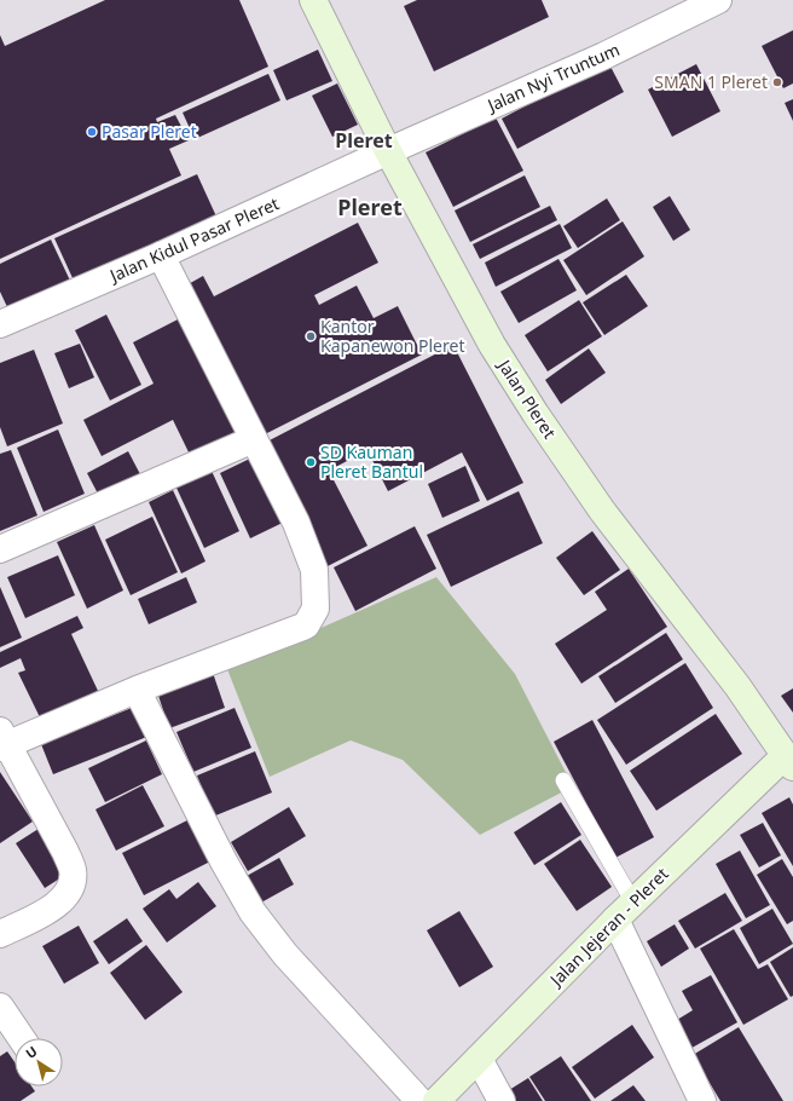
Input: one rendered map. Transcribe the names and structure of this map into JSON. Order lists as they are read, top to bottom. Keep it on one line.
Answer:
{"streets":{"main road":["Jalan Pleret","Jalan Jejeran - Pleret"],"street":["Jalan Nyi Truntum","Jalan Kidul Pasar Pleret"]},"crossings":[["Jalan Nyi Truntum","Jalan Kidul Pasar Pleret"],["Jalan Nyi Truntum","Jalan Pleret"],["Jalan Kidul Pasar Pleret","Jalan Pleret"],["Jalan Pleret","Jalan Jejeran - Pleret"]],"districts":["Pleret","Pleret"],"places":["SMAN 1 Pleret","Pasar Pleret","Kantor Kapanewon Pleret","SD Kauman Pleret Bantul"],"north":"top left"}
